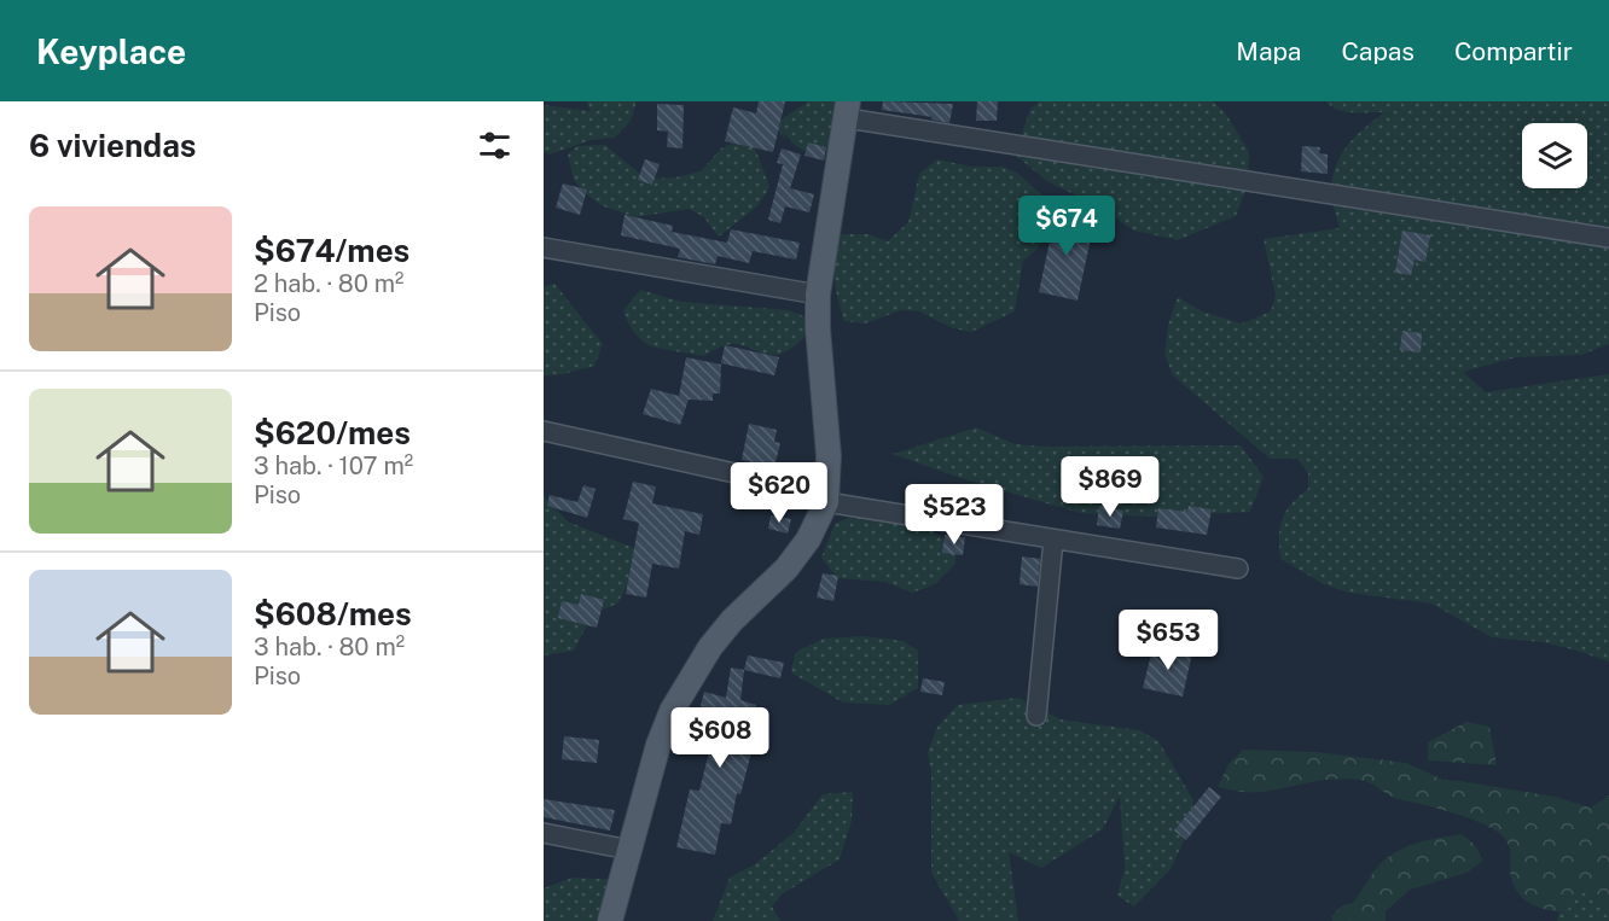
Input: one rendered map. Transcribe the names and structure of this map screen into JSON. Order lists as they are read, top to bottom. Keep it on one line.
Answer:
{"page":{"header":"Keyplace","nav":["Mapa","Capas","Compartir"],"heading":"6 viviendas","list":[{"name":"$674/mes","note":"2 hab. · 80 m² · Piso"},{"name":"$620/mes","note":"3 hab. · 107 m² · Piso"},{"name":"$608/mes","note":"3 hab. · 80 m² · Piso"}],"price":["$674","$869","$620","$523","$653","$608"]}}
